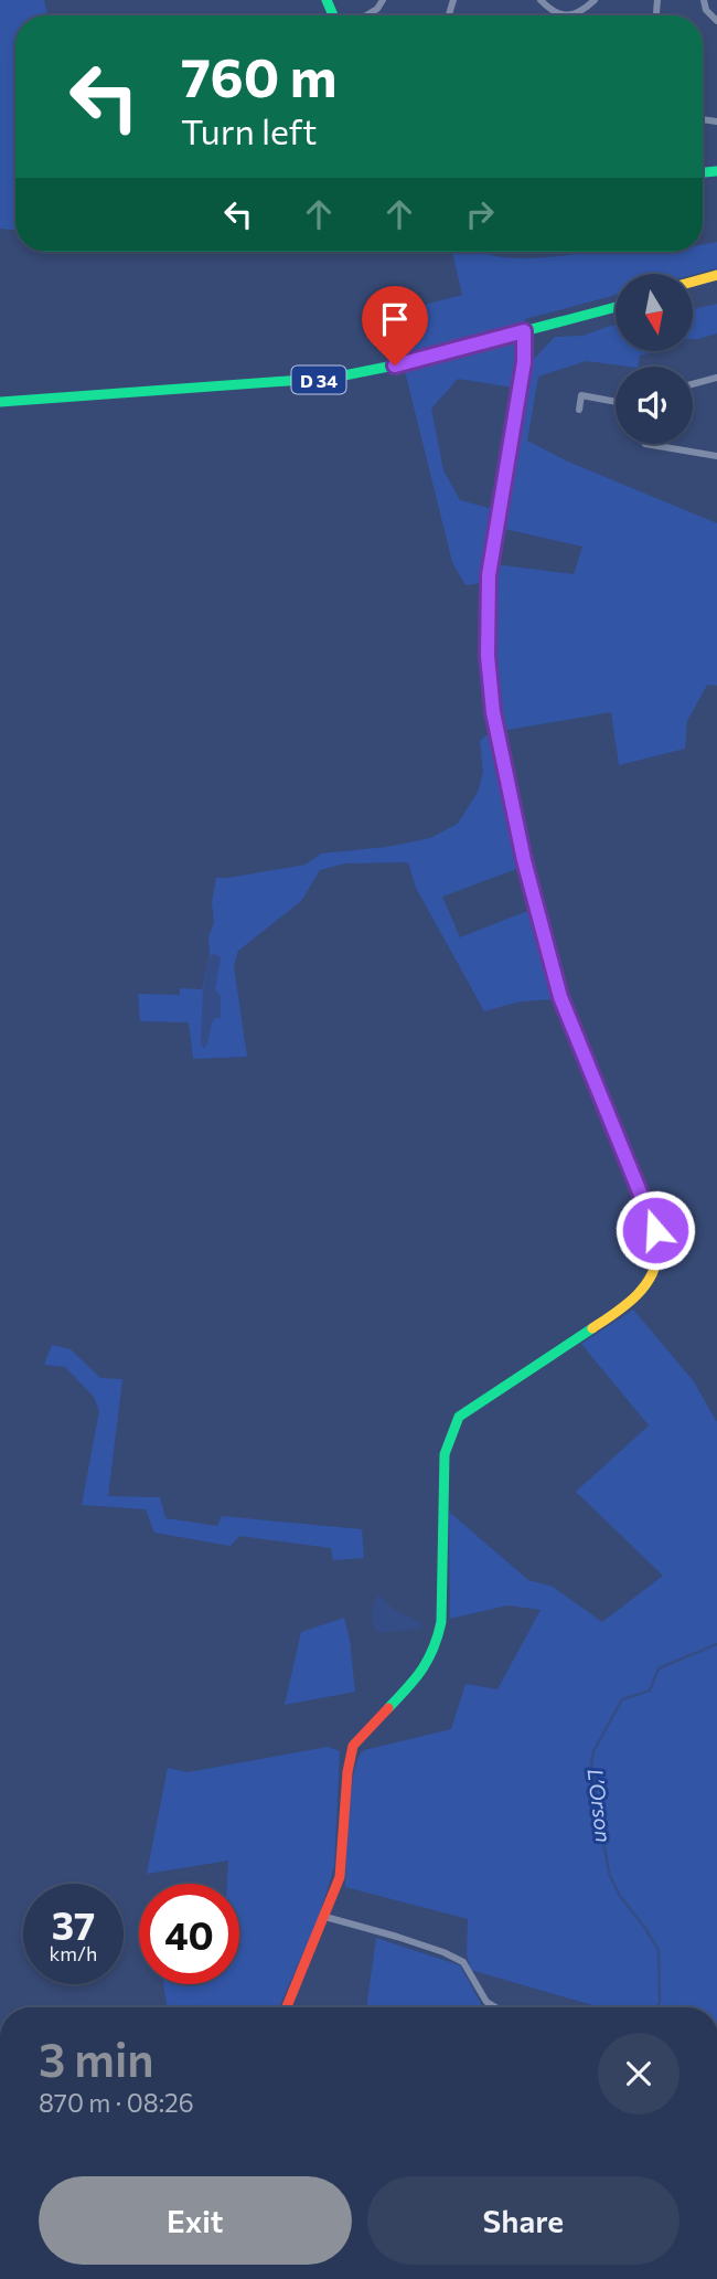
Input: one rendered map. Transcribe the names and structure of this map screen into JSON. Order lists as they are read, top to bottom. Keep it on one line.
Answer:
{"streets":{"street":["D 34"]},"water":["L’Orson"],"north":"bottom","page":{"turn":["760 m","Turn left"],"speed":"37 km/h","limit":"40","heading":["3 min","870 m · 08:26"],"buttons":["Exit","Share"]}}
